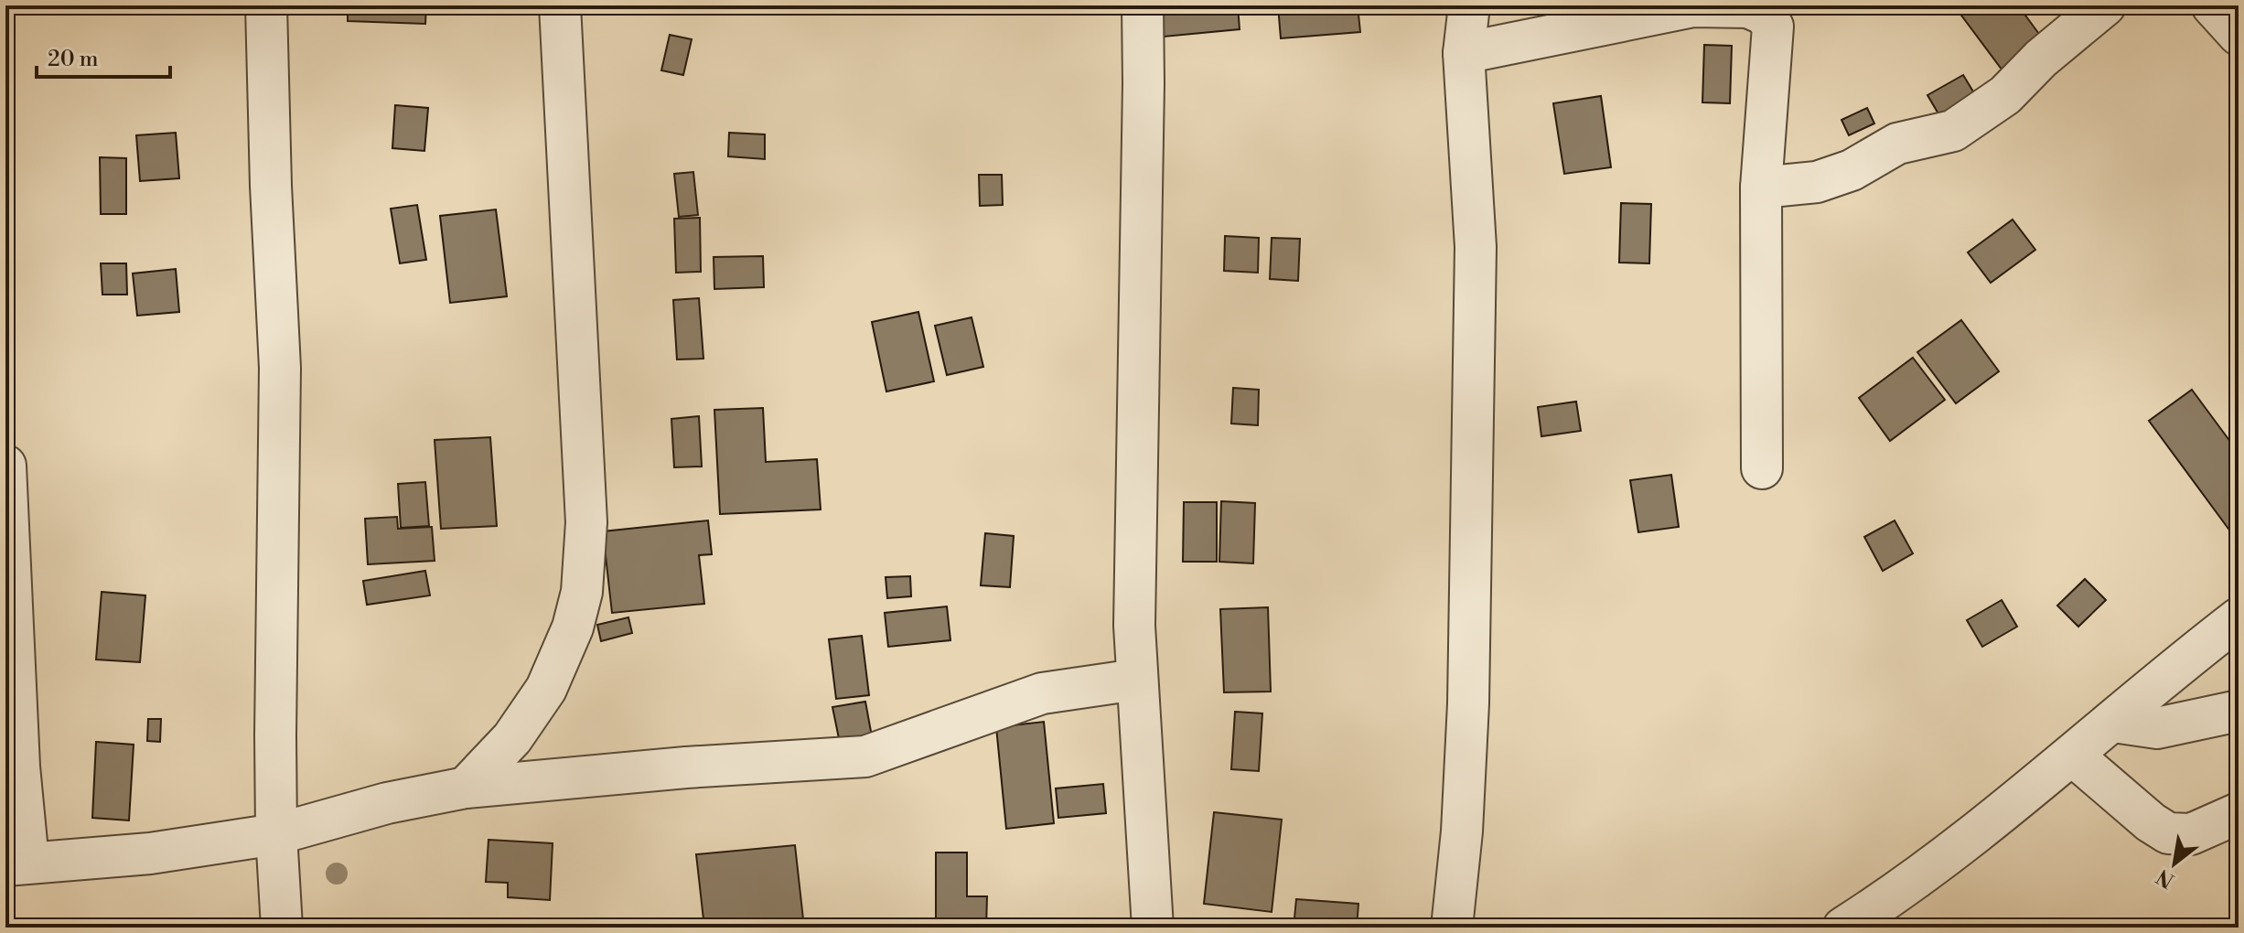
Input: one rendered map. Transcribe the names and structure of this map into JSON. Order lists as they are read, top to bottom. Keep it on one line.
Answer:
{"scale_bar":"20 m","north":"bottom left"}
